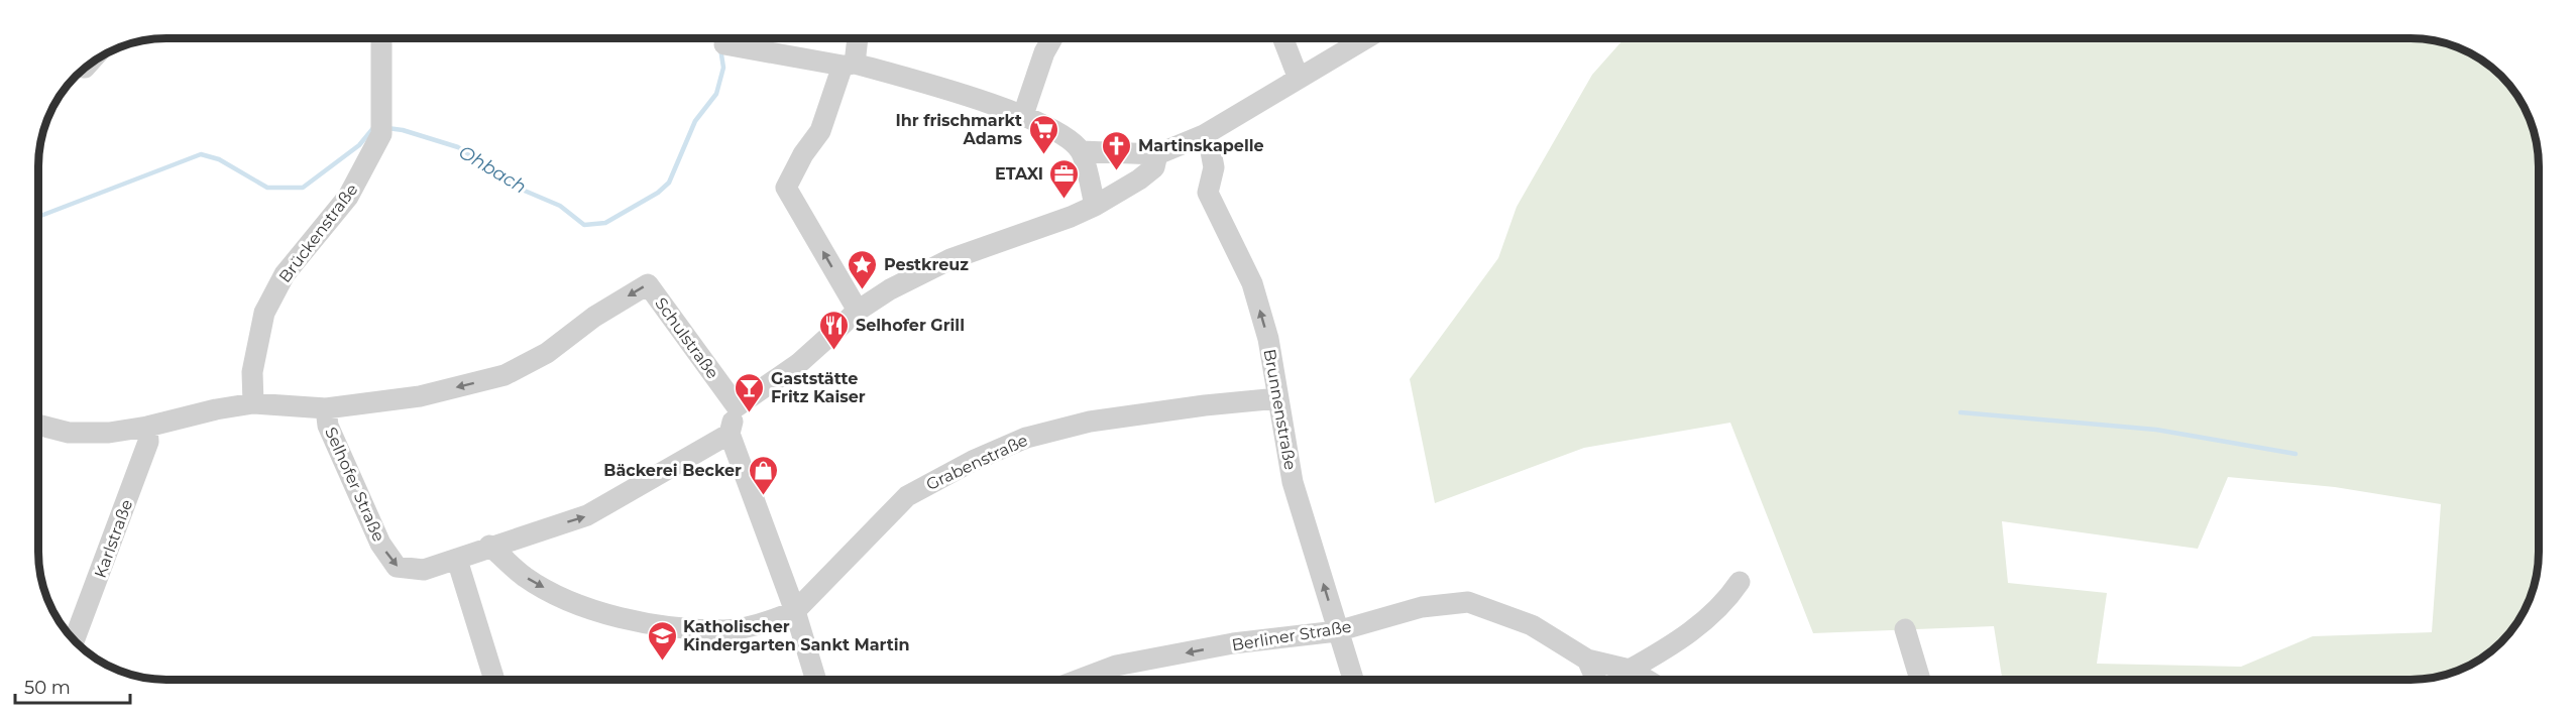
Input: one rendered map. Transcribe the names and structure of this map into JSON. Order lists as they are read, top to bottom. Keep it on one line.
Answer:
{"streets":{"street":["Brückenstraße","Schulstraße","Brunnenstraße","Grabenstraße","Selhofer Straße","Karlstraße","Berliner Straße"]},"crossings":[["Brückenstraße","Selhofer Straße"],["Schulstraße","Selhofer Straße"],["Brunnenstraße","Grabenstraße"],["Brunnenstraße","Berliner Straße"],["Selhofer Straße","Karlstraße"]],"one_way":["Schulstraße","Brunnenstraße","Berliner Straße"],"water":["Ohbach"],"places":{"supermarket":["Ihr frischmarkt Adams"],"church":["Martinskapelle"],"office":["ETAXI"],"place":["Pestkreuz"],"restaurant":["Selhofer Grill"],"bar":["Gaststätte Fritz Kaiser"],"shop":["Bäckerei Becker"],"school or university":["Katholischer Kindergarten Sankt Martin"]},"scale_bar":"50 m"}
